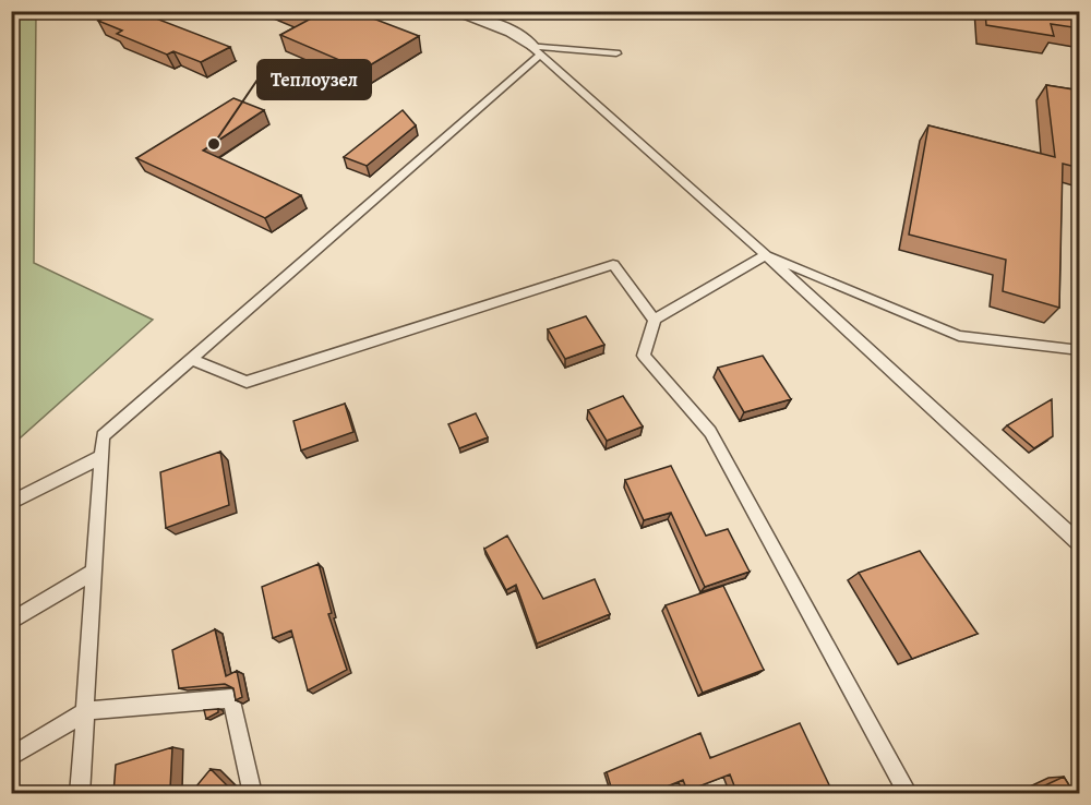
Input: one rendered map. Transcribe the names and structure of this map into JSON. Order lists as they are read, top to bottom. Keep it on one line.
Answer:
{"places":["Теплоузел"]}
